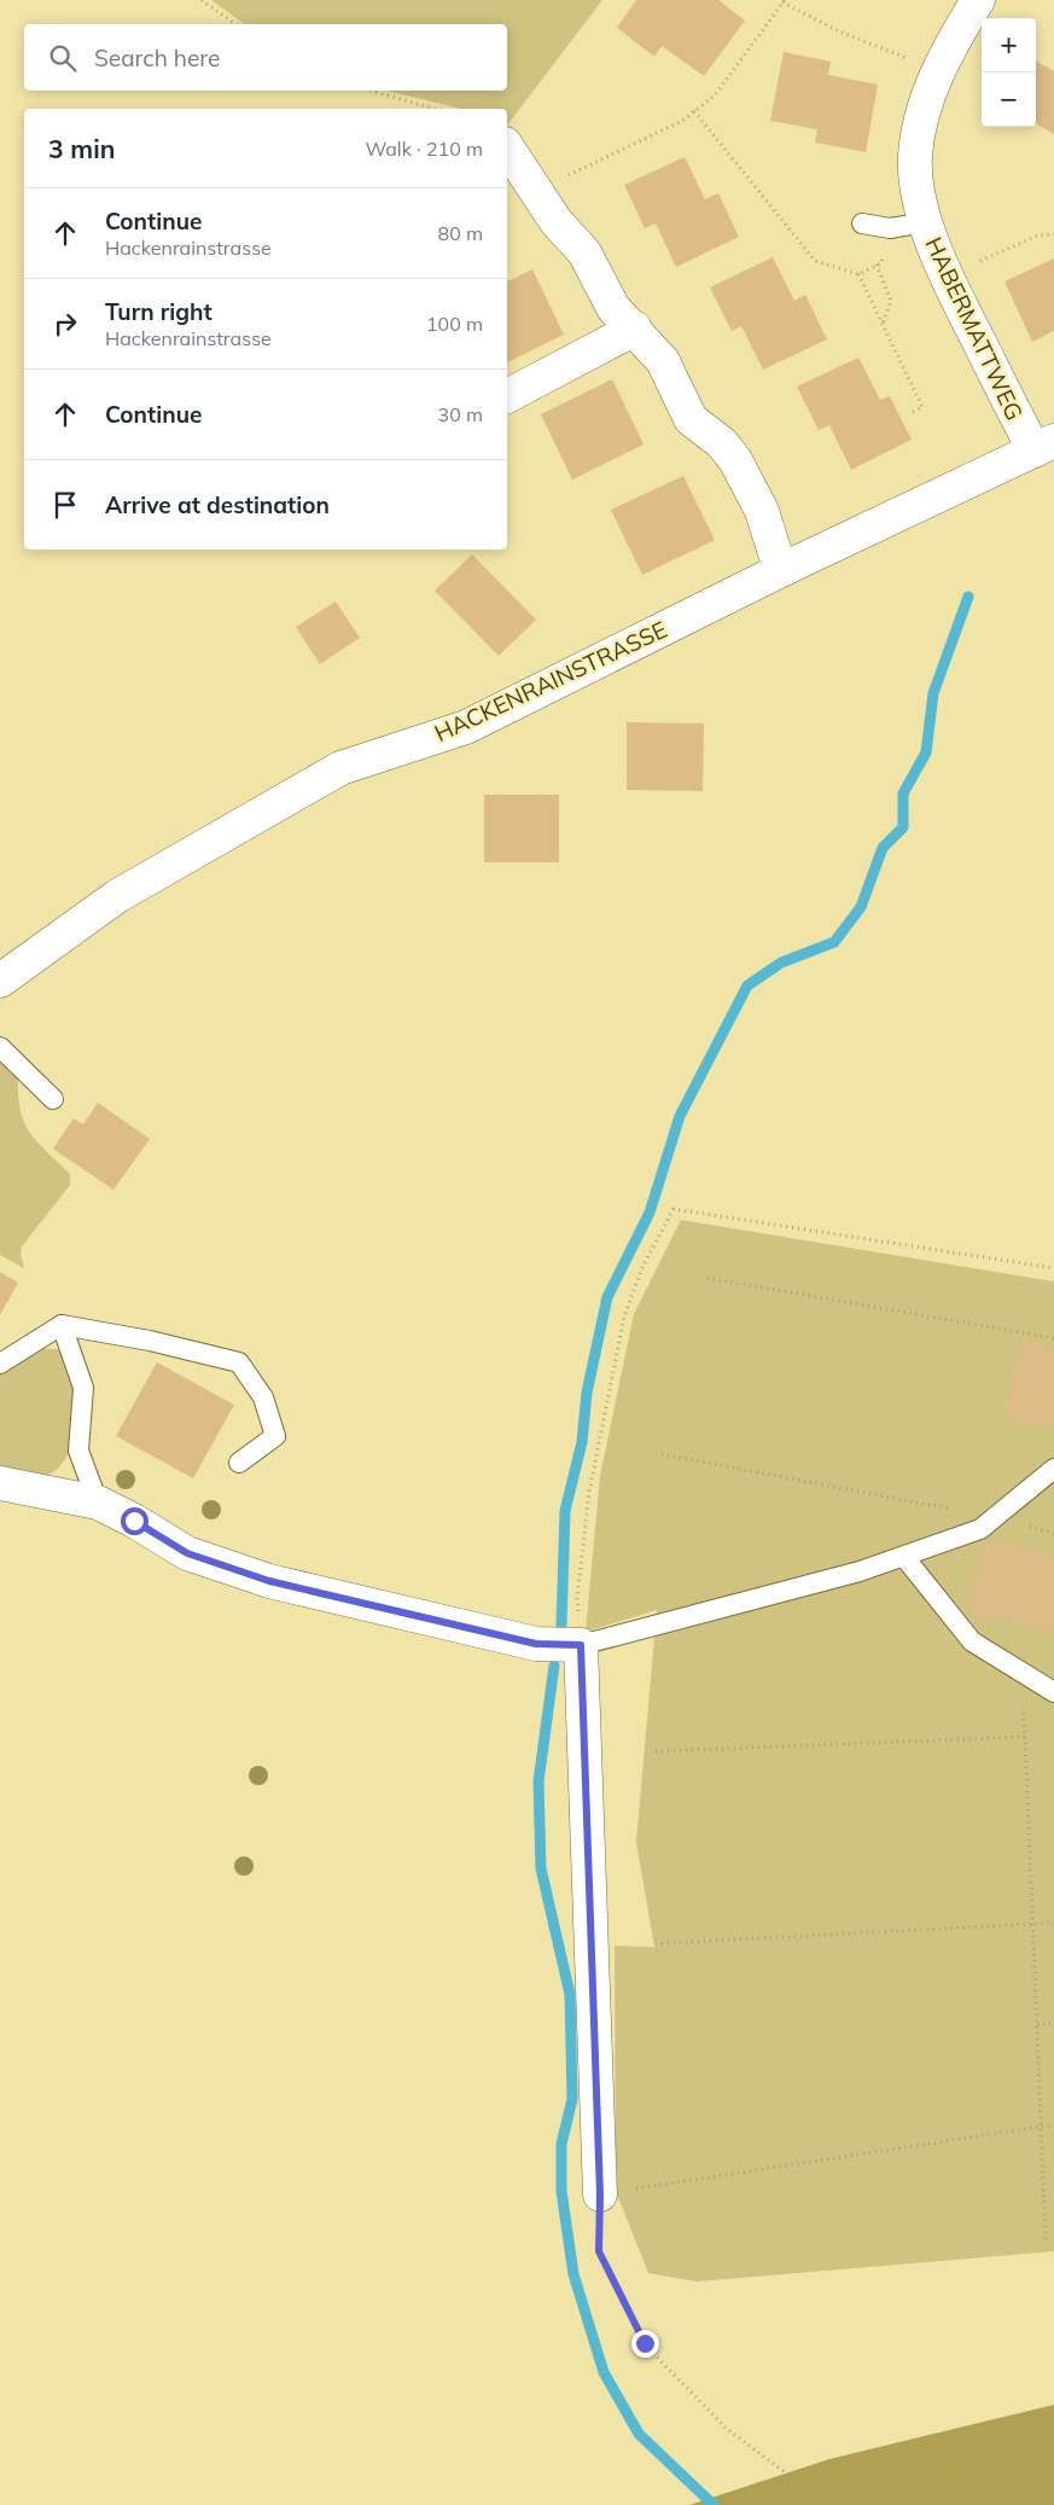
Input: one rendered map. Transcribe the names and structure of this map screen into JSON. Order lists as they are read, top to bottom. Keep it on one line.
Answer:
{"streets":{"street":["HABERMATTWEG","HACKENRAINSTRASSE"]},"crossings":[["HABERMATTWEG","HACKENRAINSTRASSE"]],"page":{"map_buttons":["+","−"],"search":"Search here","heading":["3 min","Walk · 210 m"],"list":[["Continue","Hackenrainstrasse","80 m"],["Turn right","Hackenrainstrasse","100 m"],["Continue","30 m"],"Arrive at destination"]}}
